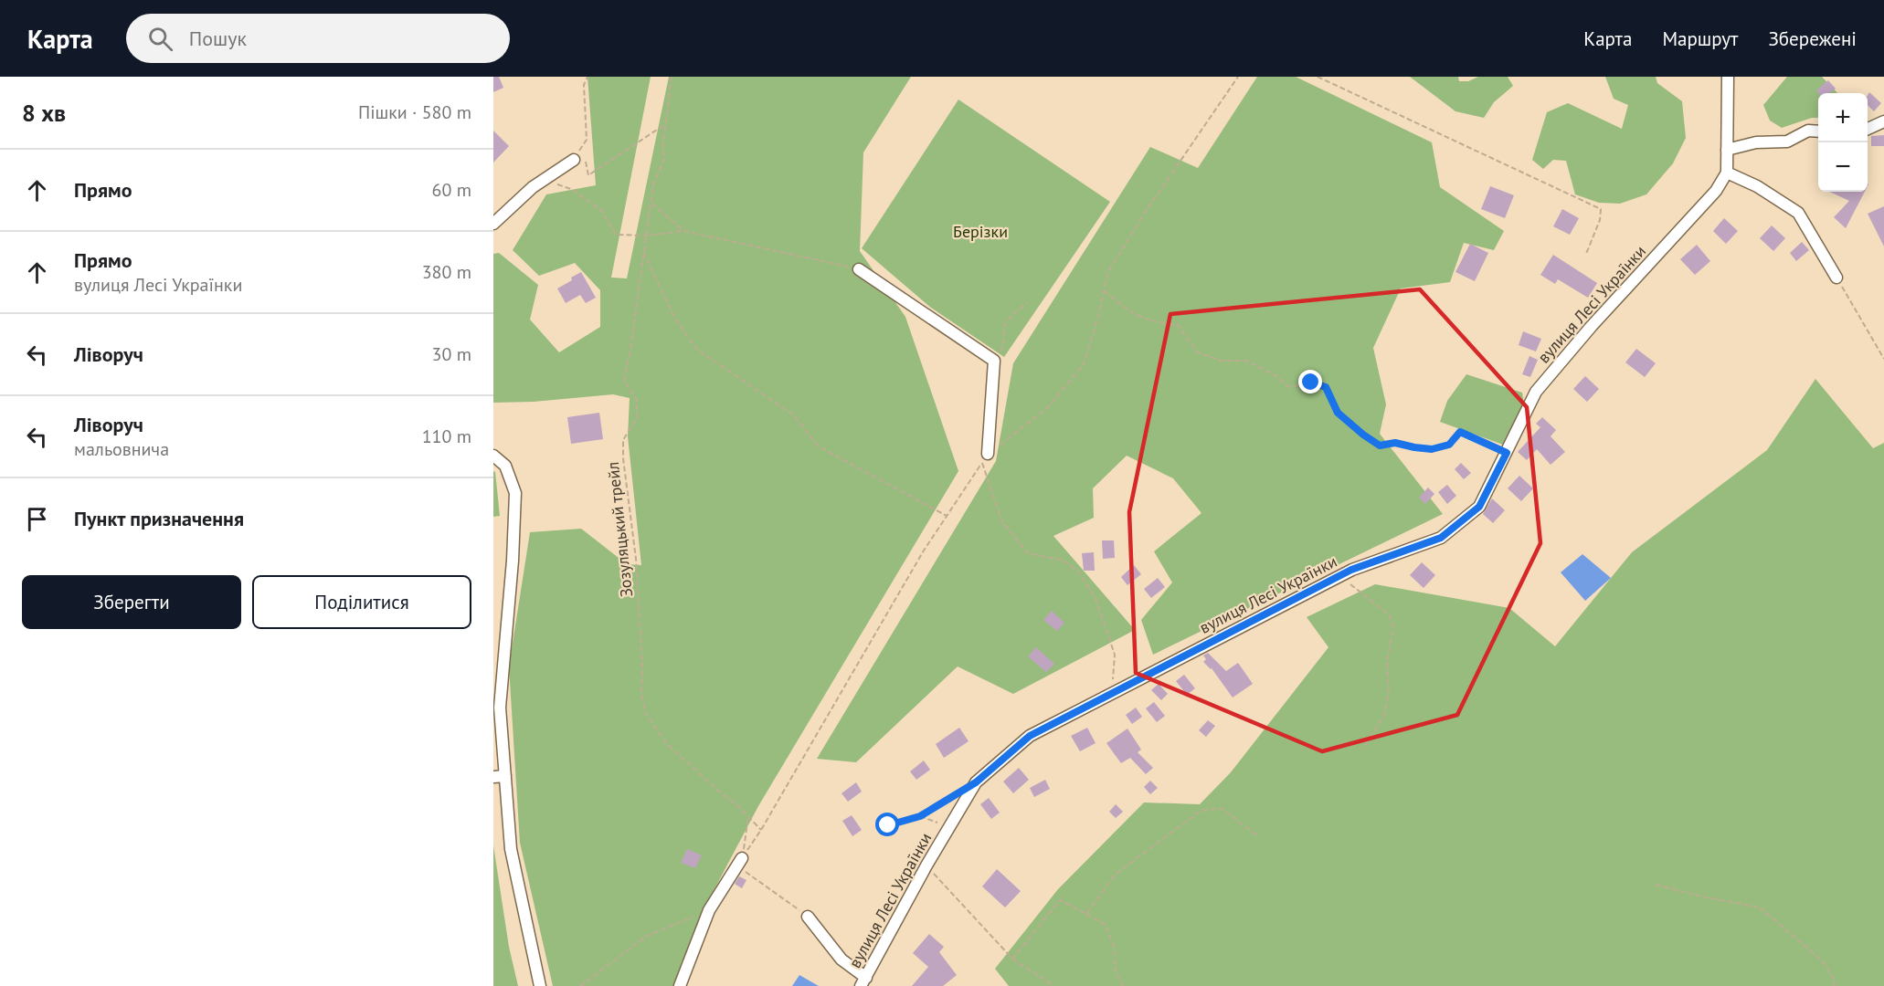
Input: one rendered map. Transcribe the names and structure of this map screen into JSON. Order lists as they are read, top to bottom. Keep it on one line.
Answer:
{"streets":{"street":["вулиця Лесі Українки"],"path":["Зозуляцький трейл"]},"parks":["Берізки"],"page":{"header":"Карта","search":"Пошук","nav":["Карта","Маршрут","Збережені"],"heading":["8 хв","Пішки · 580 m"],"map_buttons":["+","−"],"list":[["Прямо","60 m"],["Прямо","вулиця Лесі Українки","380 m"],["Ліворуч","30 m"],["Ліворуч","мальовнича","110 m"],"Пункт призначення"],"buttons":["Зберегти","Поділитися"]}}
